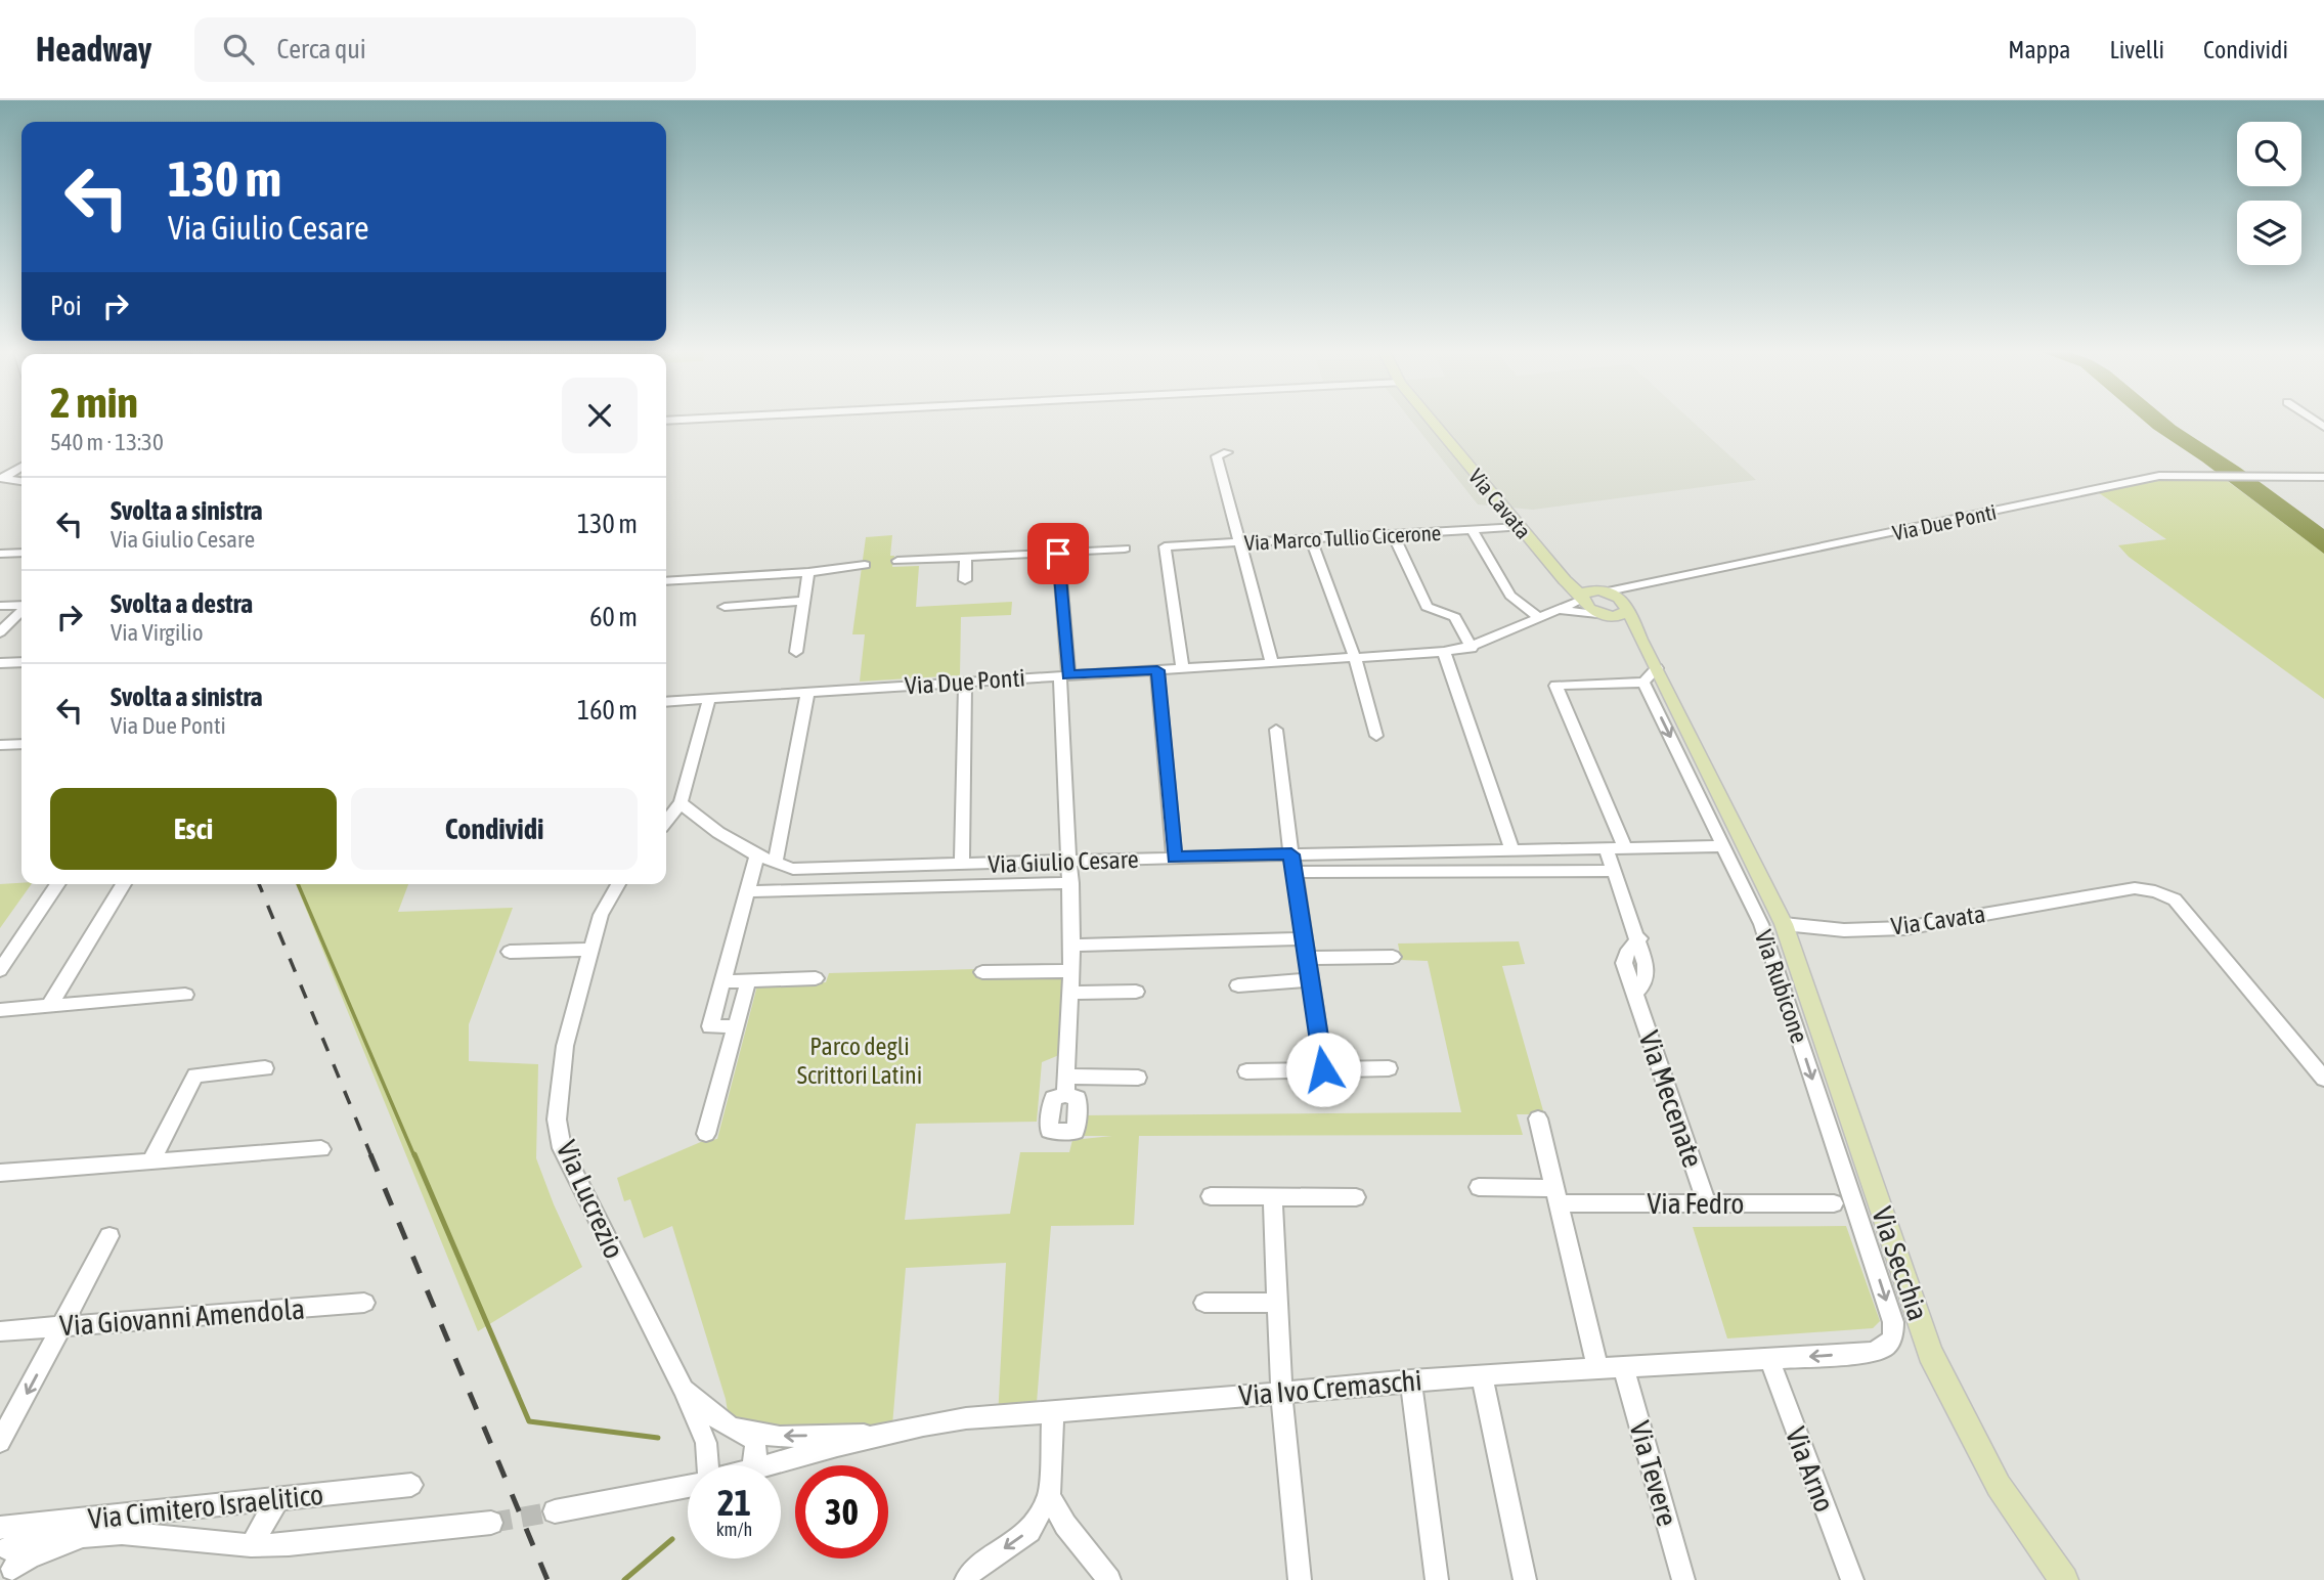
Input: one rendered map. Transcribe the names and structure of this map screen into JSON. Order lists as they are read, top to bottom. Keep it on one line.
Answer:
{"streets":{"main road":["Via Cavata","Via Secchia"],"street":["Via Due Ponti","Via Marco Tullio Cicerone","Via Giulio Cesare","Via Rubicone","Via Mecenate","Via Lucrezio","Via Fedro","Via Giovanni Amendola","Via Ivo Cremaschi","Via Arno","Via Tevere","Via Cimitero Israelitico"]},"crossings":[["Via Cavata","Via Due Ponti"],["Via Cavata","Via Marco Tullio Cicerone"],["Via Cavata","Via Secchia"],["Via Due Ponti","Via Marco Tullio Cicerone"],["Via Giulio Cesare","Via Rubicone"],["Via Giulio Cesare","Via Mecenate"],["Via Rubicone","Via Ivo Cremaschi"],["Via Mecenate","Via Fedro"],["Via Lucrezio","Via Ivo Cremaschi"],["Via Ivo Cremaschi","Via Arno"],["Via Ivo Cremaschi","Via Tevere"]],"one_way":["Via Rubicone"],"parks":["Parco degli Scrittori Latini"],"page":{"header":"Headway","search":"Cerca qui","nav":["Mappa","Livelli","Condividi"],"turn":["130 m","Via Giulio Cesare"],"then":"Poi","heading":["2 min","540 m · 13:30"],"list":[{"name":"Svolta a sinistra","note":"Via Giulio Cesare","value":"130 m"},{"name":"Svolta a destra","note":"Via Virgilio","value":"60 m"},{"name":"Svolta a sinistra","note":"Via Due Ponti","value":"160 m"}],"buttons":["Esci","Condividi"],"speed":"21 km/h","limit":"30"}}
